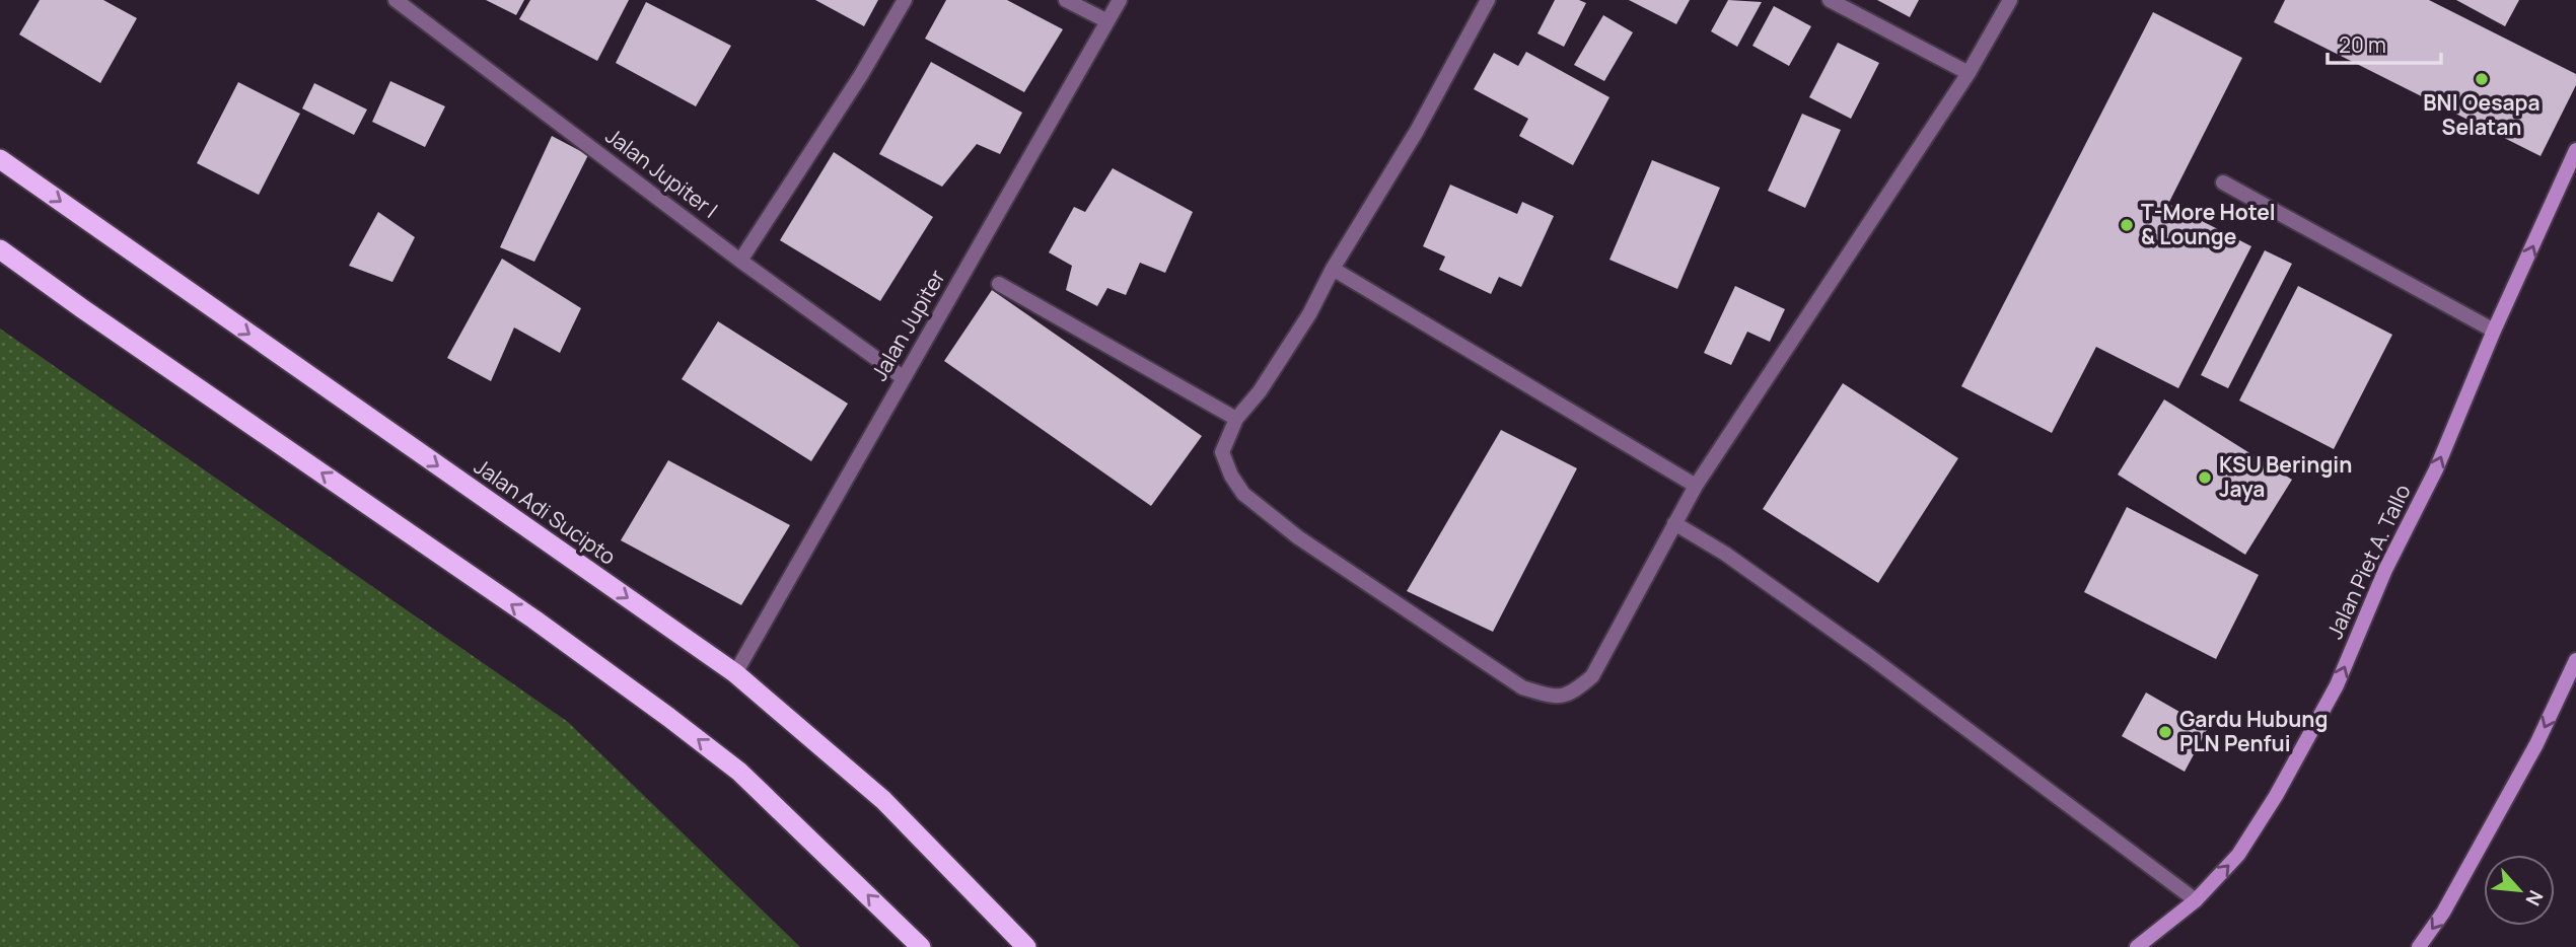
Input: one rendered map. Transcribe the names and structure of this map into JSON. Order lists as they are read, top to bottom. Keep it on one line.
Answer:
{"streets":{"highway":["Jalan Adi Sucipto"],"main road":["Jalan Piet A. Tallo"],"street":["Jalan Jupiter I","Jalan Jupiter"]},"crossings":[["Jalan Jupiter I","Jalan Jupiter"],["Jalan Jupiter","Jalan Adi Sucipto"]],"one_way":["Jalan Piet A. Tallo"],"places":["BNI Oesapa Selatan","T-More Hotel & Lounge","KSU Beringin Jaya","Gardu Hubung PLN Penfui"],"scale_bar":"20 m","north":"bottom right"}
